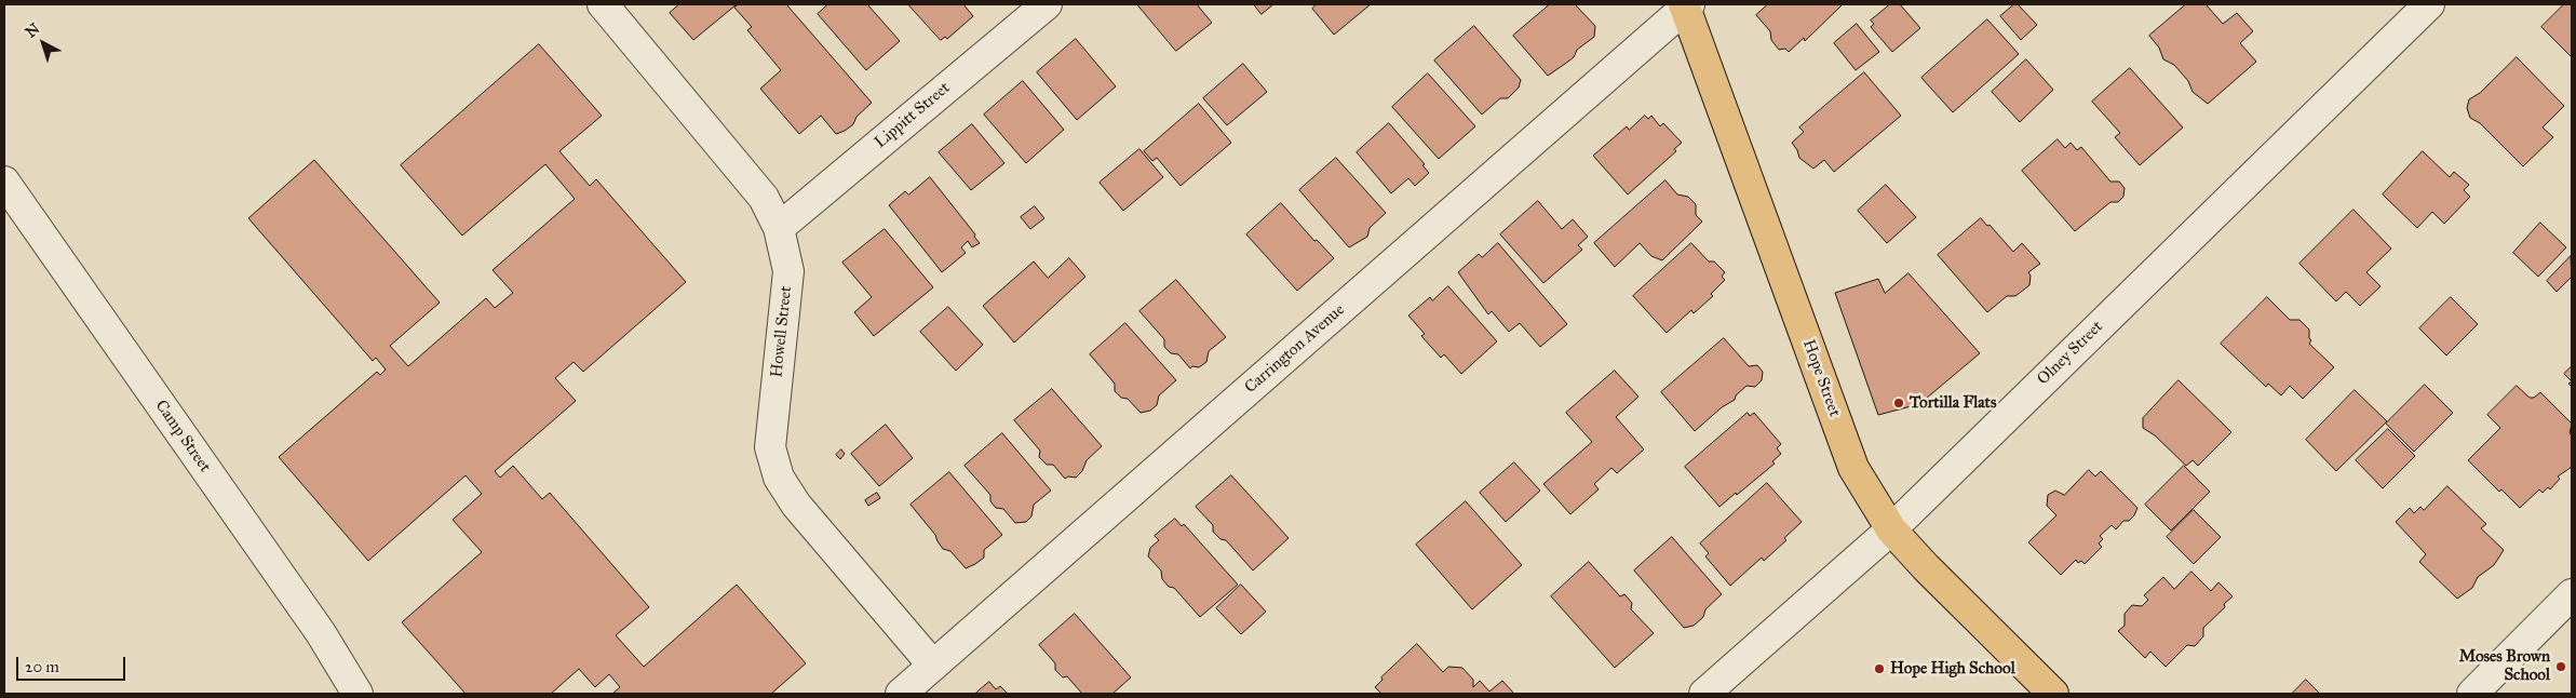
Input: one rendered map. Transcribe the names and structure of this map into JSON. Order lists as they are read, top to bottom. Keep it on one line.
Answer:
{"streets":{"main road":["Hope Street"],"street":["Lippitt Street","Howell Street","Carrington Avenue","Olney Street","Camp Street"]},"crossings":[["Lippitt Street","Howell Street"],["Howell Street","Carrington Avenue"],["Carrington Avenue","Hope Street"],["Olney Street","Hope Street"]],"places":["Tortilla Flats","Moses Brown School","Hope High School"],"scale_bar":"20 m","north":"top left"}
